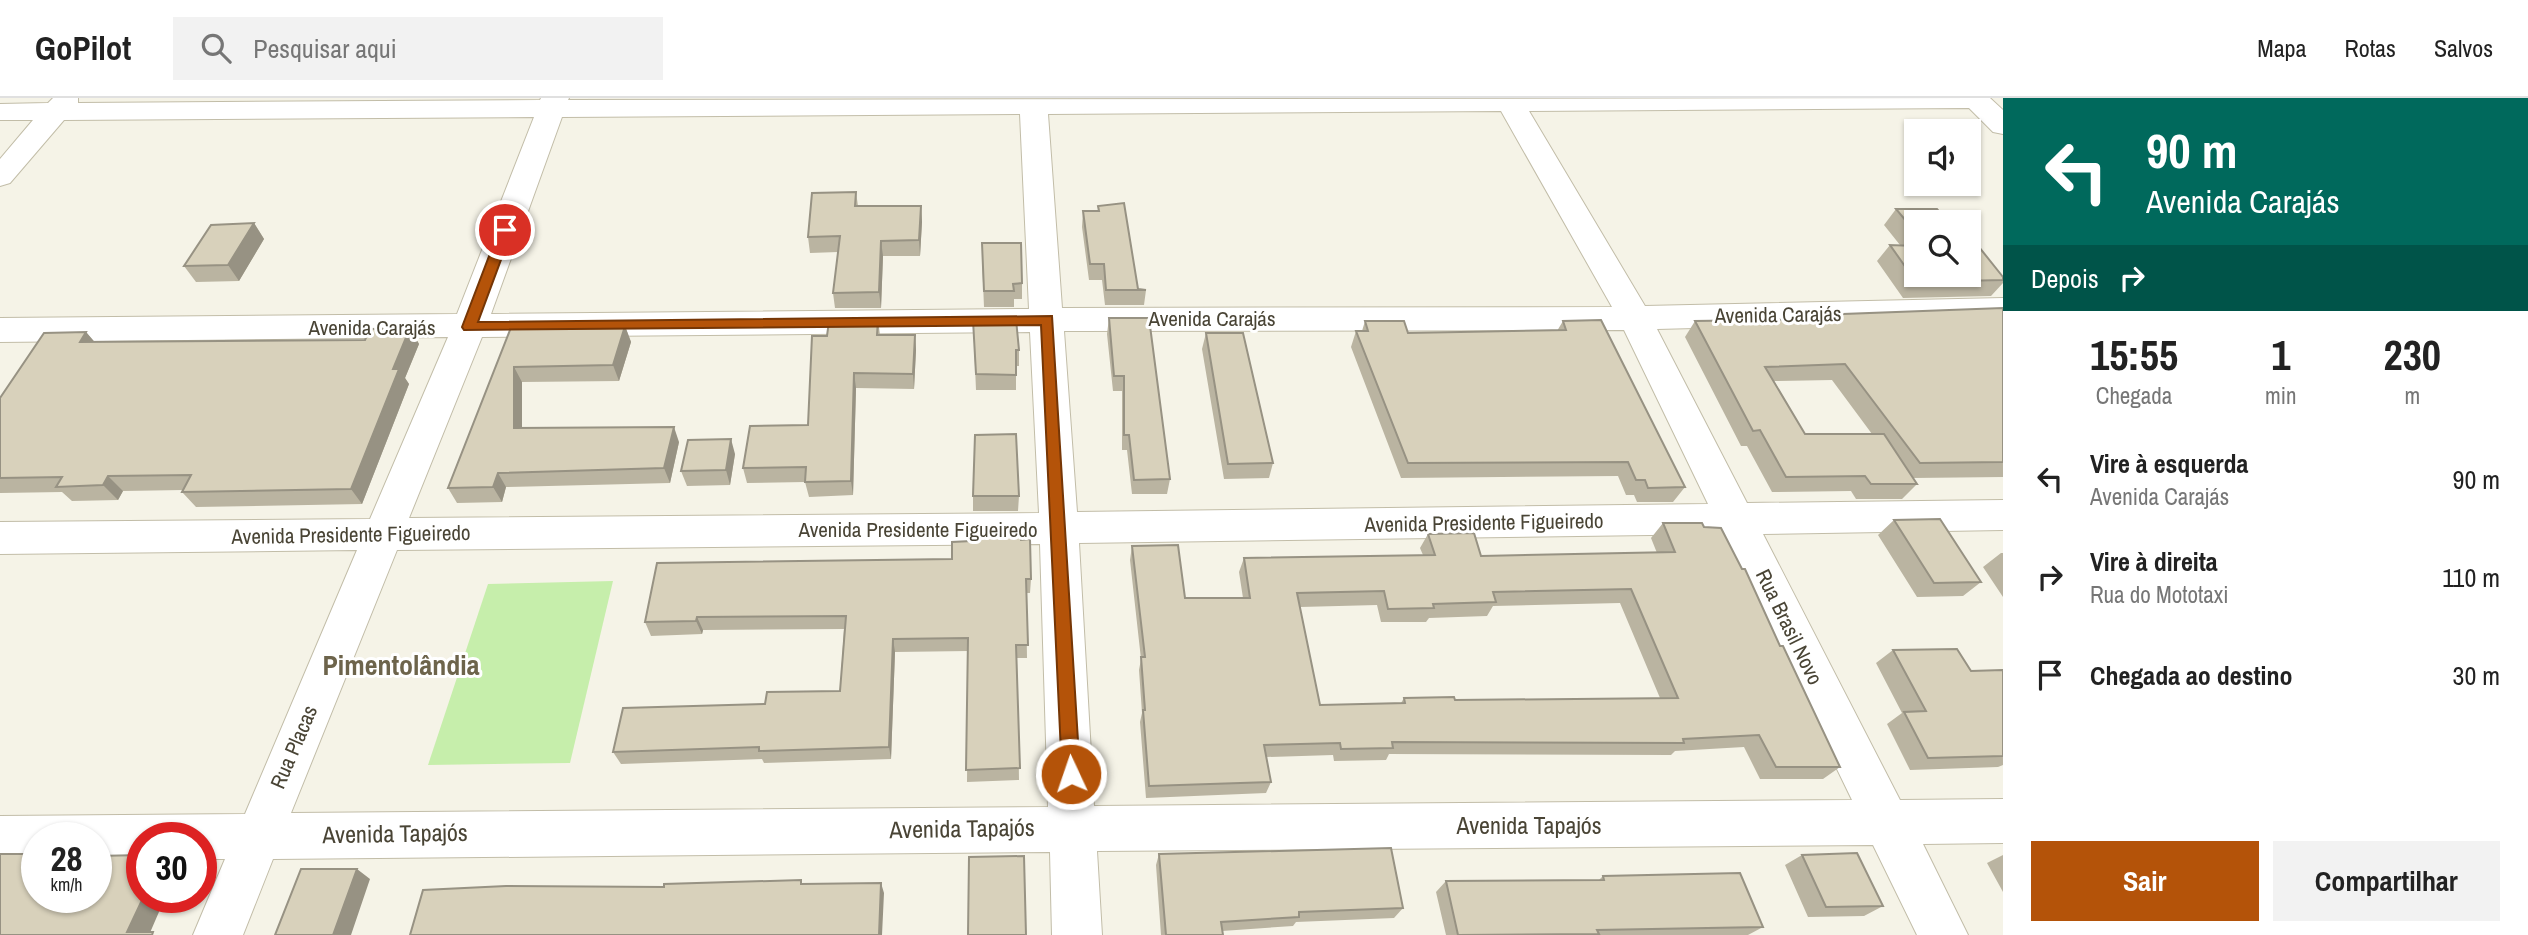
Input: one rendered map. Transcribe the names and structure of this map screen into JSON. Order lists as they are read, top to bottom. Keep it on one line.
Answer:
{"streets":{"street":["Avenida Carajás","Avenida Presidente Figueiredo","Rua Brasil Novo","Rua Placas","Avenida Tapajós"]},"crossings":[["Avenida Carajás","Rua Brasil Novo"],["Avenida Carajás","Rua Placas"],["Avenida Presidente Figueiredo","Rua Brasil Novo"],["Avenida Presidente Figueiredo","Rua Placas"],["Rua Brasil Novo","Avenida Tapajós"],["Rua Placas","Avenida Tapajós"]],"districts":["Pimentolândia"],"page":{"header":"GoPilot","search":"Pesquisar aqui","nav":["Mapa","Rotas","Salvos"],"turn":["90 m","Avenida Carajás"],"then":"Depois","eta":["15:55","Chegada","1","min","230","m"],"list":[{"name":"Vire à esquerda","note":"Avenida Carajás","value":"90 m"},{"name":"Vire à direita","note":"Rua do Mototaxi","value":"110 m"},{"name":"Chegada ao destino","value":"30 m"}],"speed":"28 km/h","limit":"30","buttons":["Sair","Compartilhar"]}}
